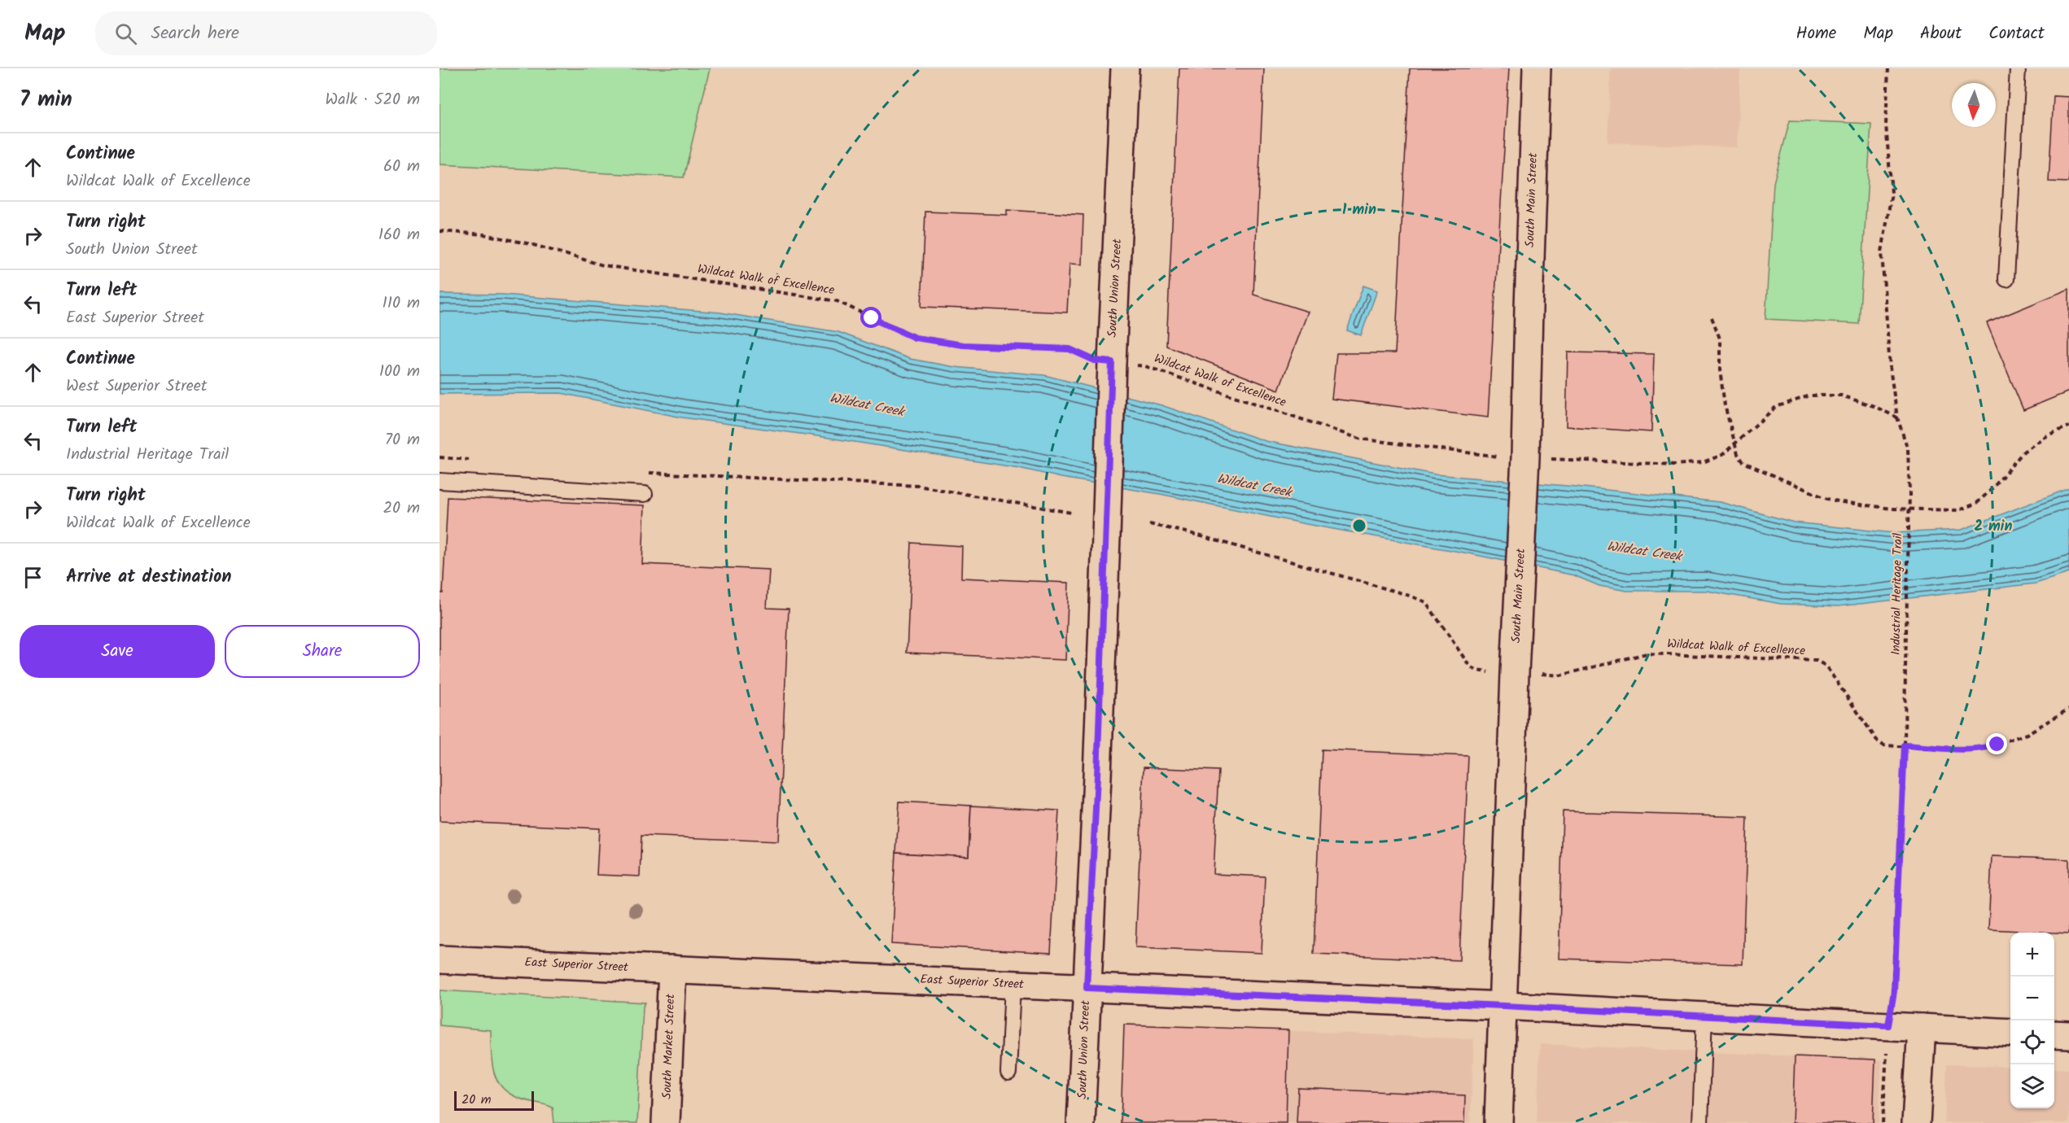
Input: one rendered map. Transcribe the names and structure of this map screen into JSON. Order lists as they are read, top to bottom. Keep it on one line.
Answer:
{"streets":{"street":["South Main Street","South Union Street","East Superior Street","South Market Street"],"path":["Wildcat Walk of Excellence","Industrial Heritage Trail"]},"crossings":[["South Main Street","Wildcat Walk of Excellence"],["South Main Street","East Superior Street"],["Wildcat Walk of Excellence","South Union Street"],["Wildcat Walk of Excellence","Industrial Heritage Trail"],["South Union Street","East Superior Street"],["Industrial Heritage Trail","East Superior Street"],["East Superior Street","South Market Street"]],"water":["Wildcat Creek"],"scale_bar":"20 m","north":"bottom","page":{"header":"Map","search":"Search here","nav":["Home","Map","About","Contact"],"heading":["7 min","Walk · 520 m"],"list":[["Continue","Wildcat Walk of Excellence","60 m"],["Turn right","South Union Street","160 m"],["Turn left","East Superior Street","110 m"],["Continue","West Superior Street","100 m"],["Turn left","Industrial Heritage Trail","70 m"],["Turn right","Wildcat Walk of Excellence","20 m"],"Arrive at destination"],"buttons":["Save","Share"],"map_buttons":["+","−"],"scale":"20 m"},"rings":["1 min","2 min"]}
